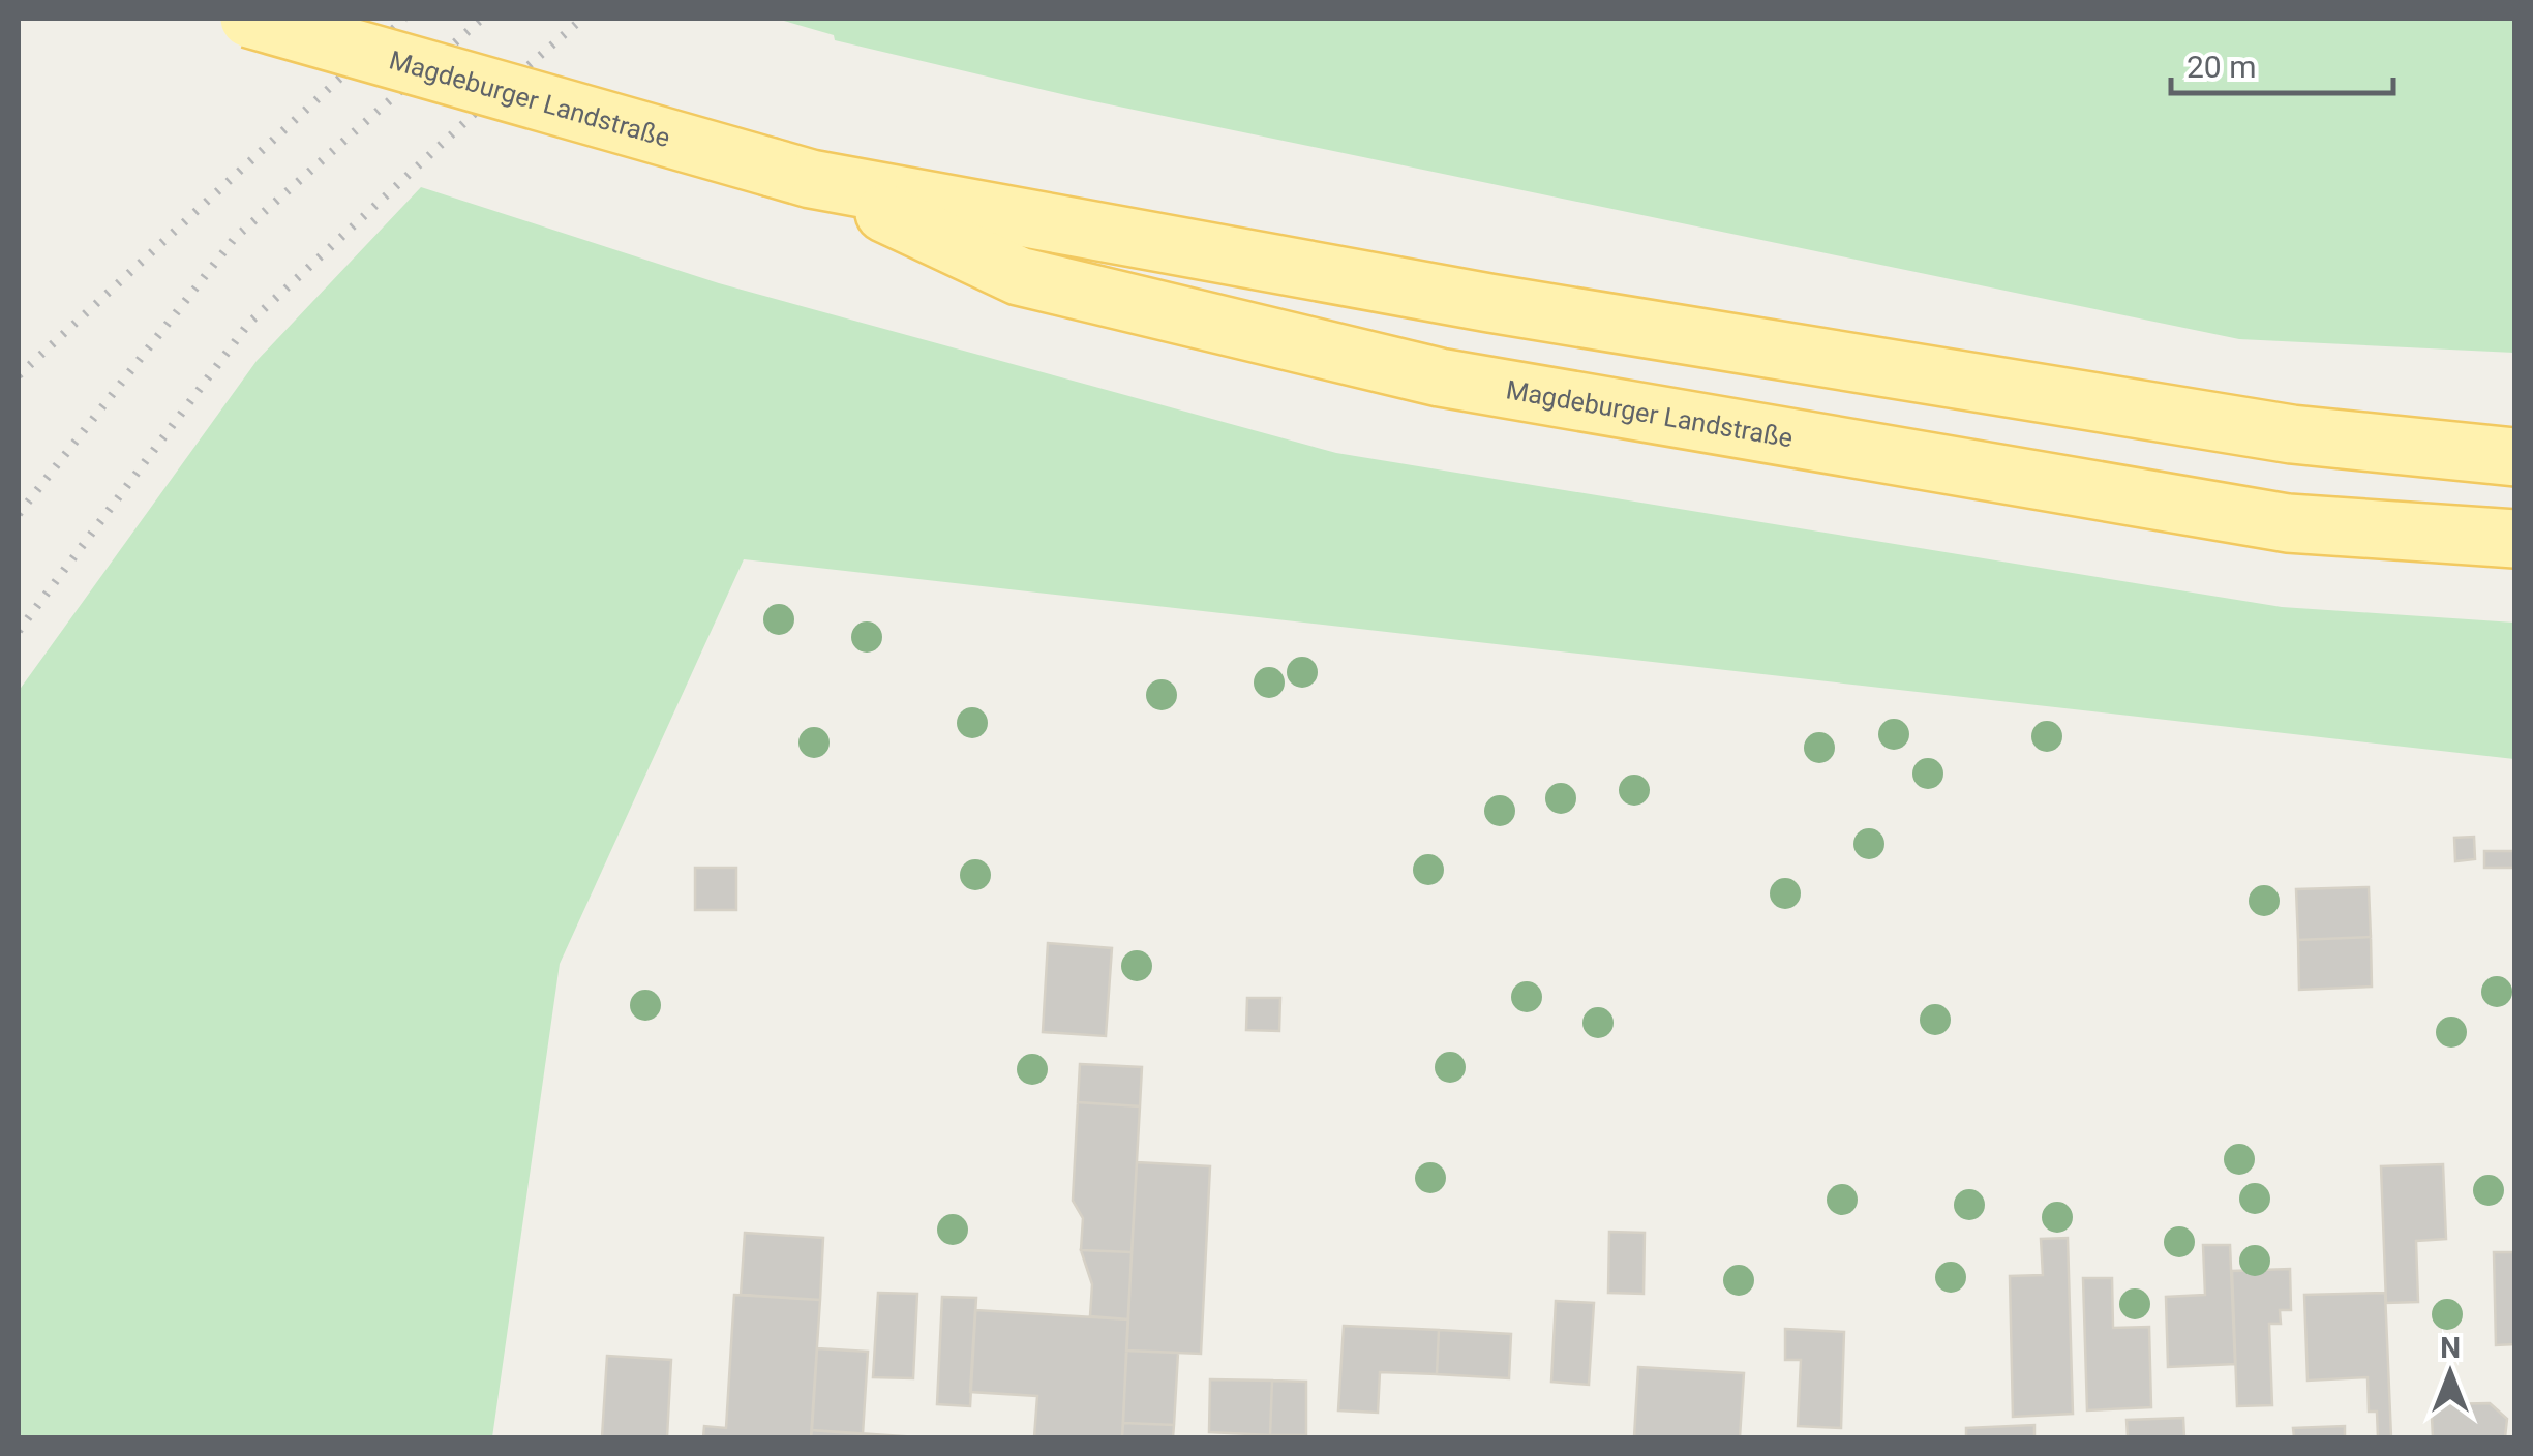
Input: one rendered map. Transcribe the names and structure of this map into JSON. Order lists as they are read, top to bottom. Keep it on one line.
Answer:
{"streets":{"main road":["Magdeburger Landstraße"]},"scale_bar":"20 m","north":"top"}
